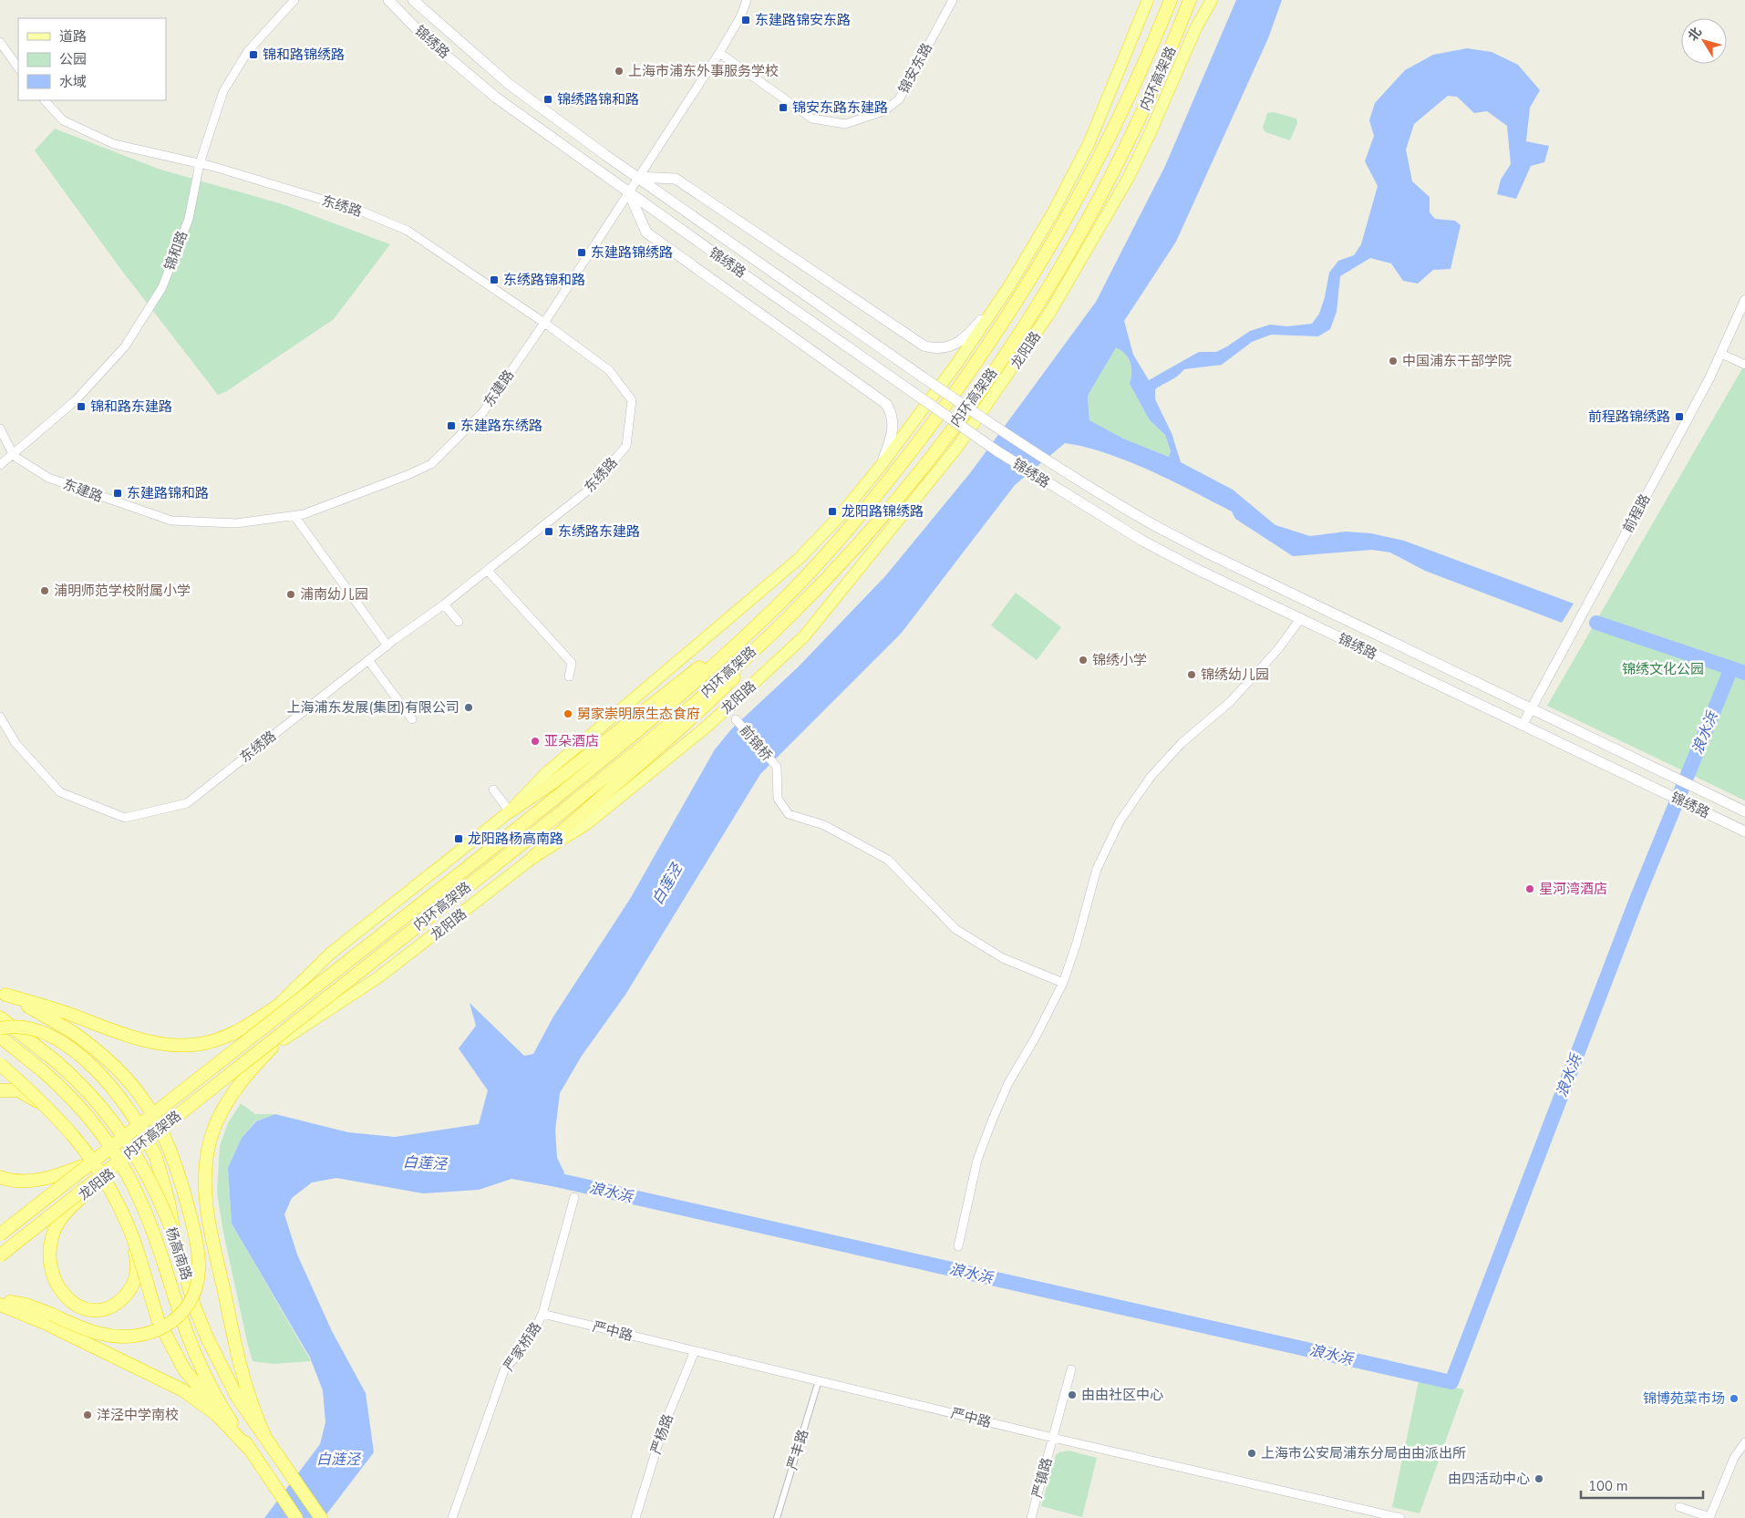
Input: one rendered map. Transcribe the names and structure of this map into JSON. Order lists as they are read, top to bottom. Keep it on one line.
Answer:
{"streets":{"highway":["内环高架路","杨高南路"],"main road":["锦绣路","龙阳路"],"street":["锦安东路","东绣路","锦和路","东建路","前程路","前锦桥","严中路","严家桥路","严杨路","严丰路","严镇路"]},"crossings":[["锦绣路","东建路"],["锦绣路","前程路"],["锦安东路","东建路"],["东绣路","锦和路"],["东绣路","东建路"],["锦和路","东建路"],["严中路","严家桥路"],["严中路","严杨路"],["严中路","严丰路"],["严中路","严镇路"]],"water":["浪水浜","白莲泾","白涟泾"],"parks":["锦绣文化公园"],"places":{"transit":["东建路锦安东路","锦和路锦绣路","锦绣路锦和路","锦安东路东建路","东建路锦绣路","东绣路锦和路","锦和路东建路","前程路锦绣路","东建路东绣路","东建路锦和路","龙阳路锦绣路","东绣路东建路","龙阳路杨高南路"],"other":["上海市浦东外事服务学校","中国浦东干部学院","浦明师范学校附属小学","浦南幼儿园","锦绣小学","锦绣幼儿园","上海浦东发展(集团)有限公司","舅家崇明原生态食府","亚朵酒店","星河湾酒店","由由社区中心","锦博苑菜市场","洋泾中学南校","上海市公安局浦东分局由由派出所","由四活动中心"]},"legend":["道路","公园","水域"],"scale_bar":"100 m","north":"top left"}
